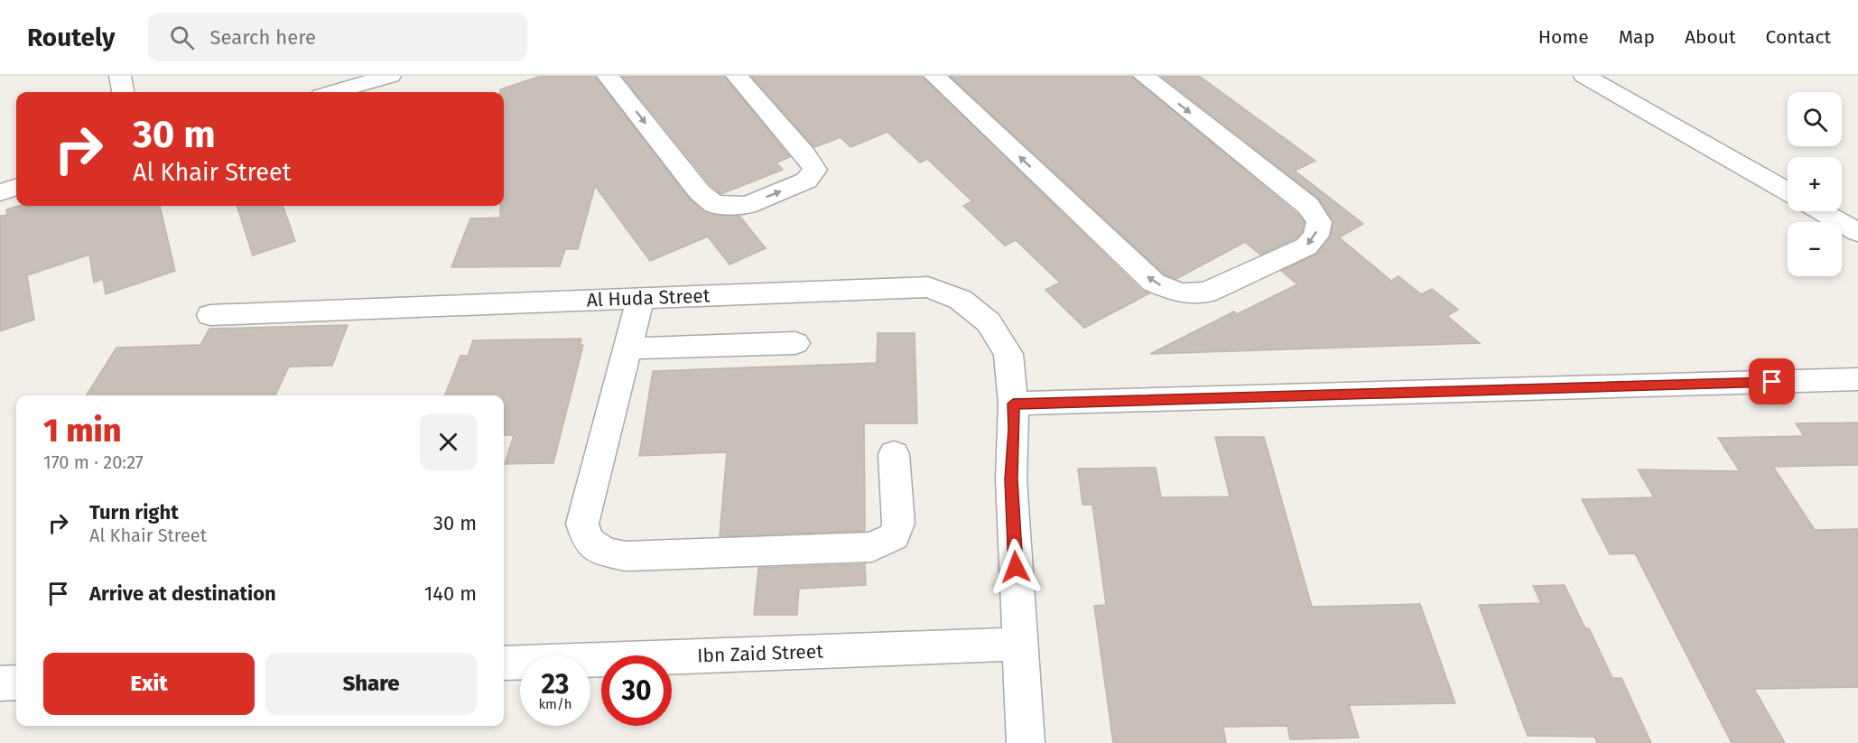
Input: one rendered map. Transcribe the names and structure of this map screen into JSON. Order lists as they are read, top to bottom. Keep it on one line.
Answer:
{"streets":{"street":["Al Huda Street","Ibn Zaid Street"]},"crossings":[["Al Huda Street","Ibn Zaid Street"]],"page":{"header":"Routely","search":"Search here","nav":["Home","Map","About","Contact"],"map_buttons":["+","−"],"turn":["30 m","Al Khair Street"],"heading":["1 min","170 m · 20:27"],"list":[{"name":"Turn right","note":"Al Khair Street","value":"30 m"},{"name":"Arrive at destination","value":"140 m"}],"buttons":["Exit","Share"],"speed":"23 km/h","limit":"30"}}
